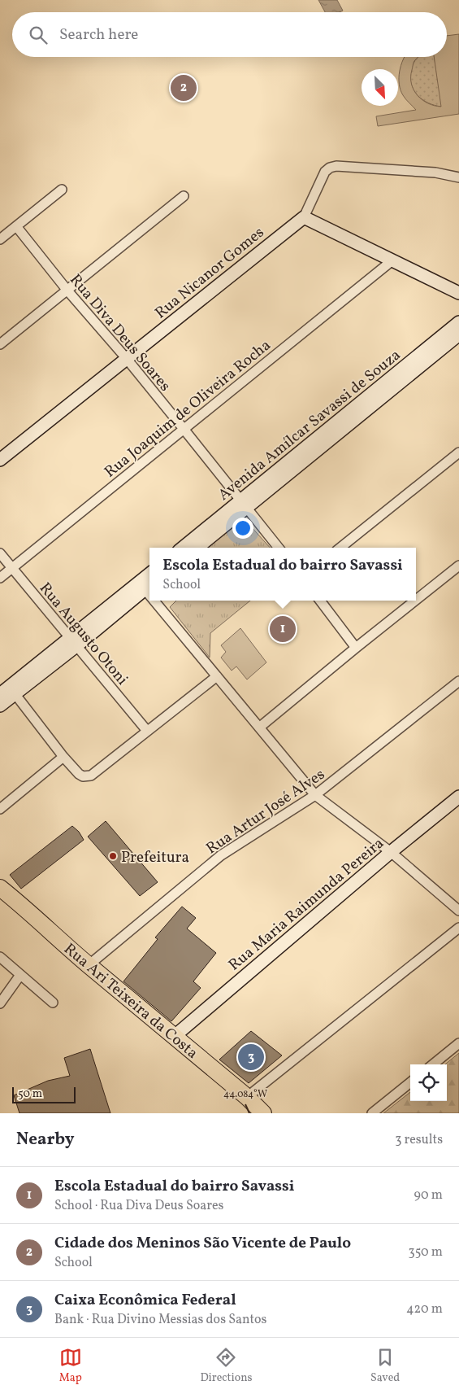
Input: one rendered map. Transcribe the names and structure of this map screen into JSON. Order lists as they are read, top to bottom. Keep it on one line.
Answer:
{"streets":{"highway":["Rua Ari Teixeira da Costa"],"street":["Rua Nicanor Gomes","Rua Diva Deus Soares","Rua Joaquim de Oliveira Rocha","Avenida Amílcar Savassi de Souza","Rua Augusto Otoni","Rua Artur José Alves","Rua Maria Raimunda Pereira"]},"crossings":[["Rua Nicanor Gomes","Rua Diva Deus Soares"],["Rua Diva Deus Soares","Rua Joaquim de Oliveira Rocha"],["Rua Diva Deus Soares","Avenida Amílcar Savassi de Souza"],["Rua Joaquim de Oliveira Rocha","Rua Augusto Otoni"],["Rua Artur José Alves","Rua Ari Teixeira da Costa"],["Rua Maria Raimunda Pereira","Rua Ari Teixeira da Costa"]],"places":["Prefeitura"],"scale_bar":"50 m","north":"bottom right","page":{"search":"Search here","pins":["2","1","3"],"popup":["Escola Estadual do bairro Savassi","School"],"scale":"50 m","heading":["Nearby","3 results"],"list":[{"mark":"1","name":"Escola Estadual do bairro Savassi","note":"School · Rua Diva Deus Soares","value":"90 m"},{"mark":"2","name":"Cidade dos Meninos São Vicente de Paulo","note":"School","value":"350 m"},{"mark":"3","name":"Caixa Econômica Federal","note":"Bank · Rua Divino Messias dos Santos","value":"420 m"}],"nav":["Map","Directions","Saved"]},"coordinates":["44.084°W"]}
